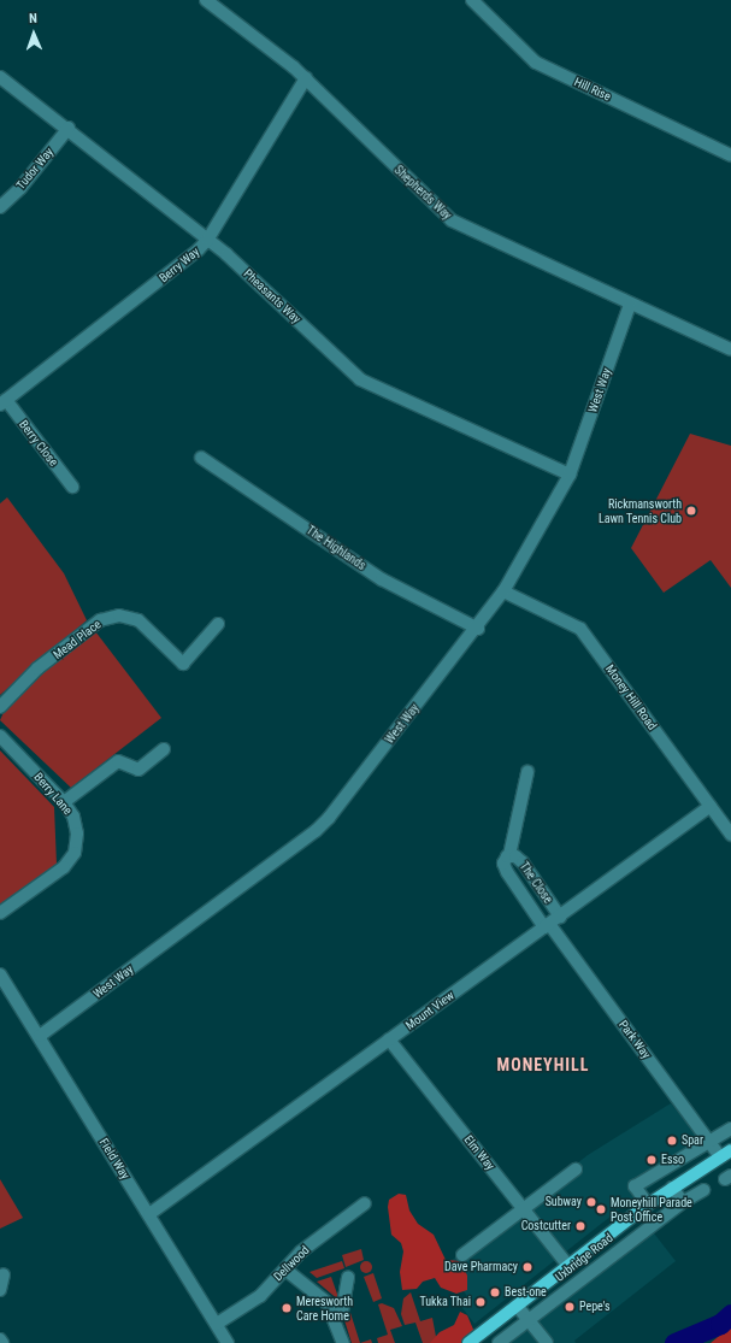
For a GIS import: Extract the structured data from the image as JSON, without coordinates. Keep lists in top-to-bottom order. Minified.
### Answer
{"streets":{"street":["Hill Rise","Tudor Way","Shepherds Way","Berry Way","Pheasants Way","West Way","Berry Close","The Highlands","Mead Place","Money Hill Road","Berry Lane","The Close","Mount View","Park Way","Elm Way","Field Way","Uxbridge Road","Dellwood"]},"crossings":[["Tudor Way","Pheasants Way"],["Shepherds Way","Berry Way"],["Shepherds Way","West Way"],["Berry Way","Pheasants Way"],["Berry Way","Berry Close"],["Pheasants Way","West Way"],["West Way","The Highlands"],["West Way","Money Hill Road"],["West Way","Field Way"],["Money Hill Road","Mount View"],["The Close","Mount View"],["The Close","Park Way"],["Mount View","Park Way"],["Mount View","Elm Way"],["Mount View","Field Way"],["Field Way","Dellwood"]],"districts":["MONEYHILL"],"places":["Rickmansworth Lawn Tennis Club","Spar","Esso","Subway","Moneyhill Parade Post Office","Costcutter","Dave Pharmacy","Best-one","Tukka Thai","Pepe's","Meresworth Care Home"],"north":"top"}
